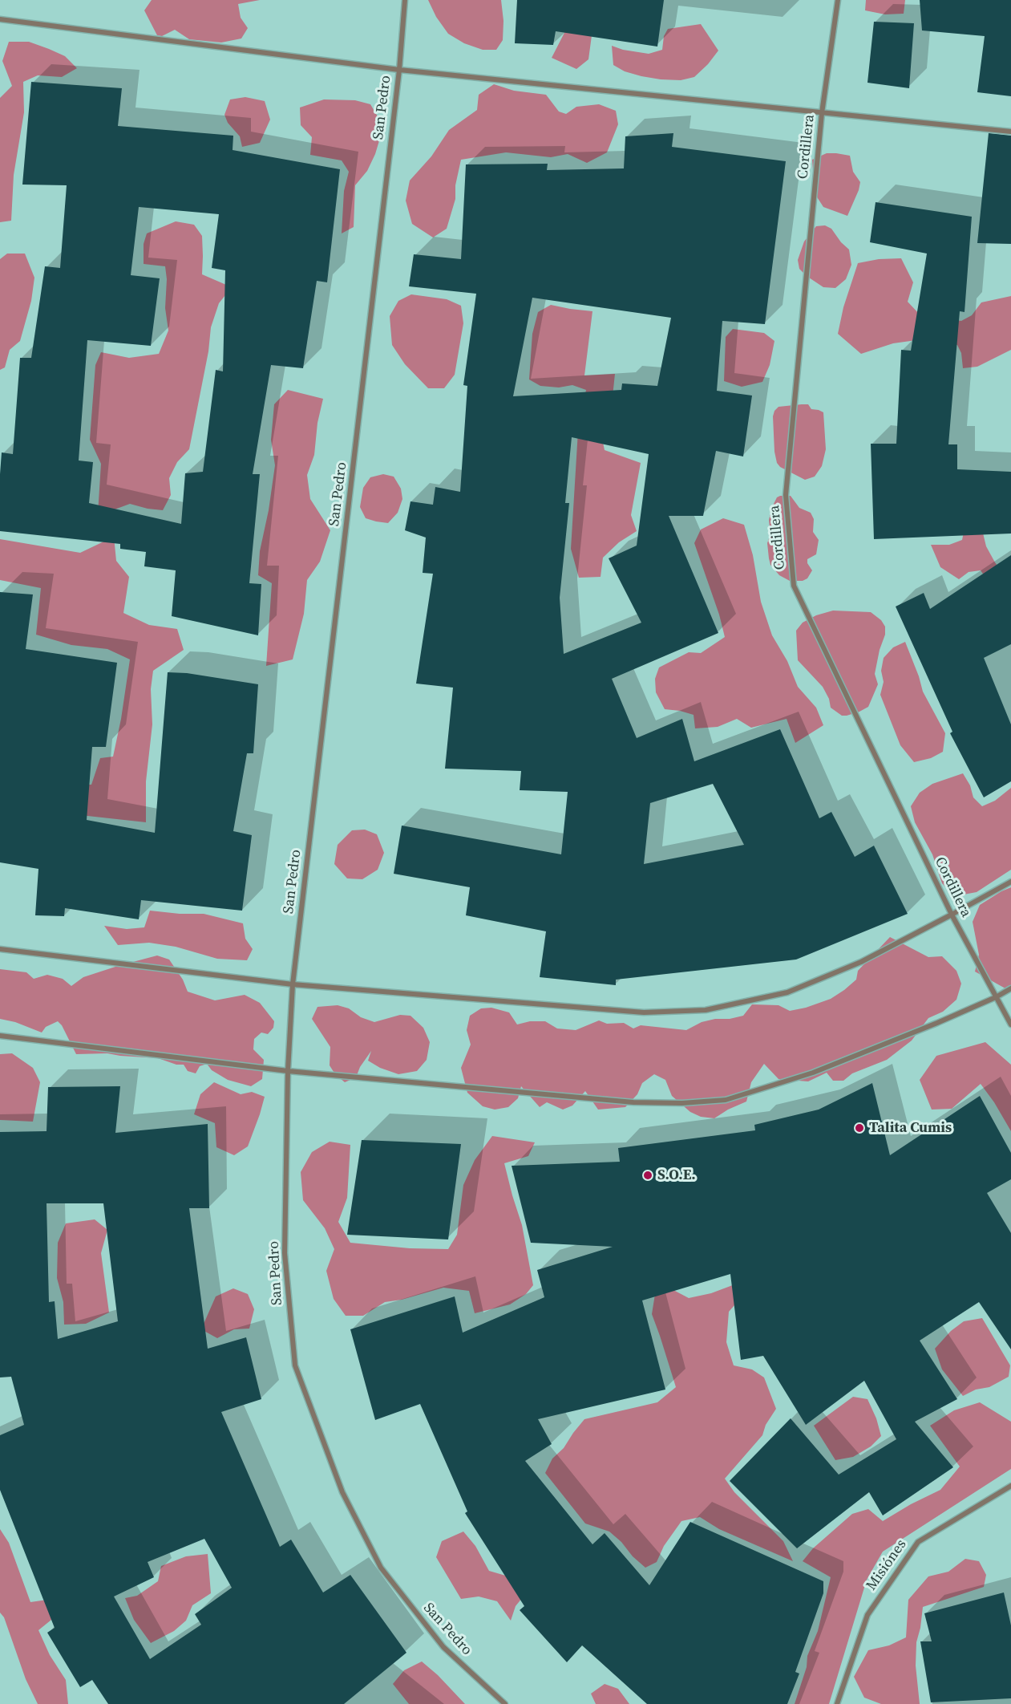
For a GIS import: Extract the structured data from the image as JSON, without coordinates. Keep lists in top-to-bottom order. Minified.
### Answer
{"streets":{"street":["San Pedro","Cordillera","Misiónes"]},"places":["Talita Cumis","S.O.E."]}
